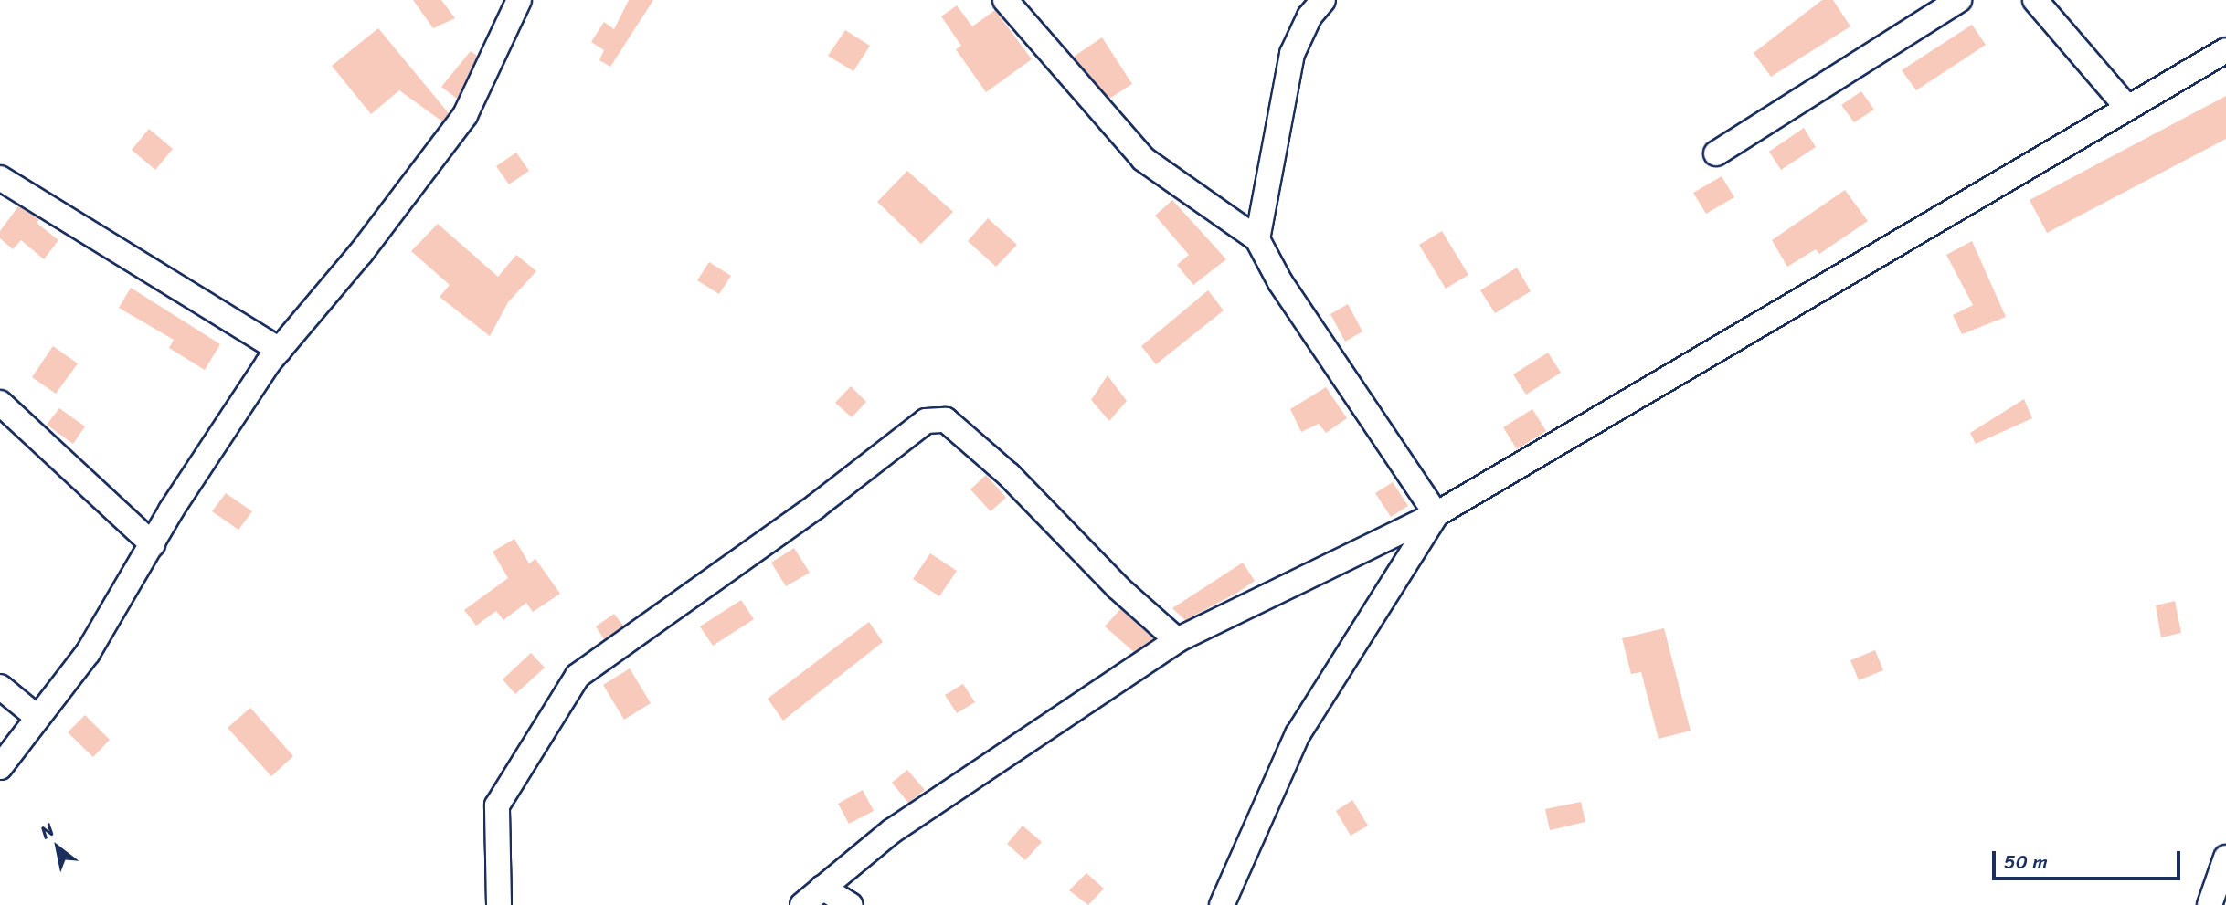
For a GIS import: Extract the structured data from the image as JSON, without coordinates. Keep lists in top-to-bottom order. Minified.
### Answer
{"scale_bar":"50 m","north":"top left"}
